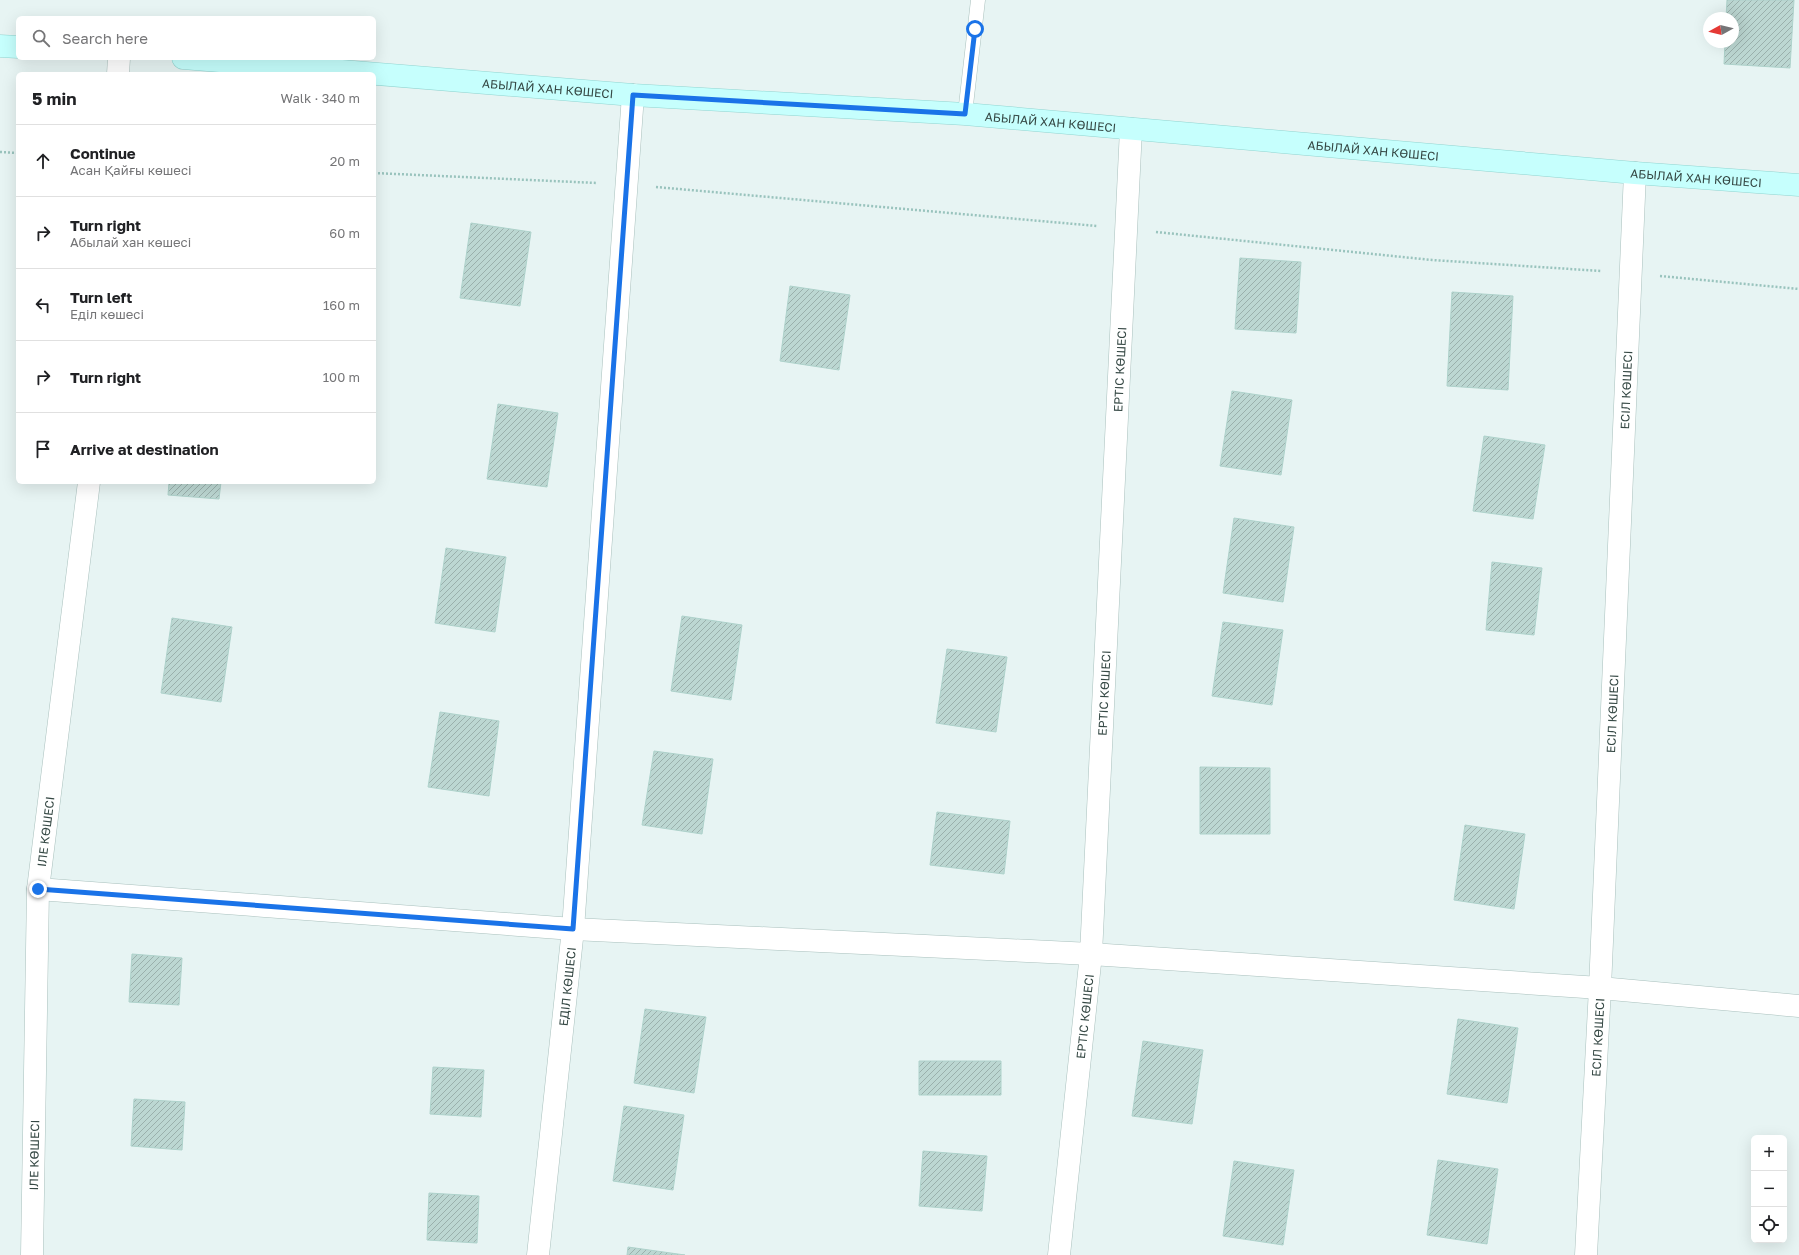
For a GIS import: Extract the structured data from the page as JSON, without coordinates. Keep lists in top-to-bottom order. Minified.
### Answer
{"streets":{"street":["АБЫЛАЙ ХАН КӨШЕСІ","ЕРТІС КӨШЕСІ","ЕСІЛ КӨШЕСІ","ІЛЕ КӨШЕСІ","ЕДІЛ КӨШЕСІ"]},"crossings":[["АБЫЛАЙ ХАН КӨШЕСІ","ЕРТІС КӨШЕСІ"],["АБЫЛАЙ ХАН КӨШЕСІ","ЕСІЛ КӨШЕСІ"],["АБЫЛАЙ ХАН КӨШЕСІ","ЕДІЛ КӨШЕСІ"]],"north":"left","page":{"search":"Search here","heading":["5 min","Walk · 340 m"],"list":[["Continue","Асан Қайғы көшесі","20 m"],["Turn right","Абылай хан көшесі","60 m"],["Turn left","Еділ көшесі","160 m"],["Turn right","100 m"],"Arrive at destination"],"map_buttons":["+","−"]}}
